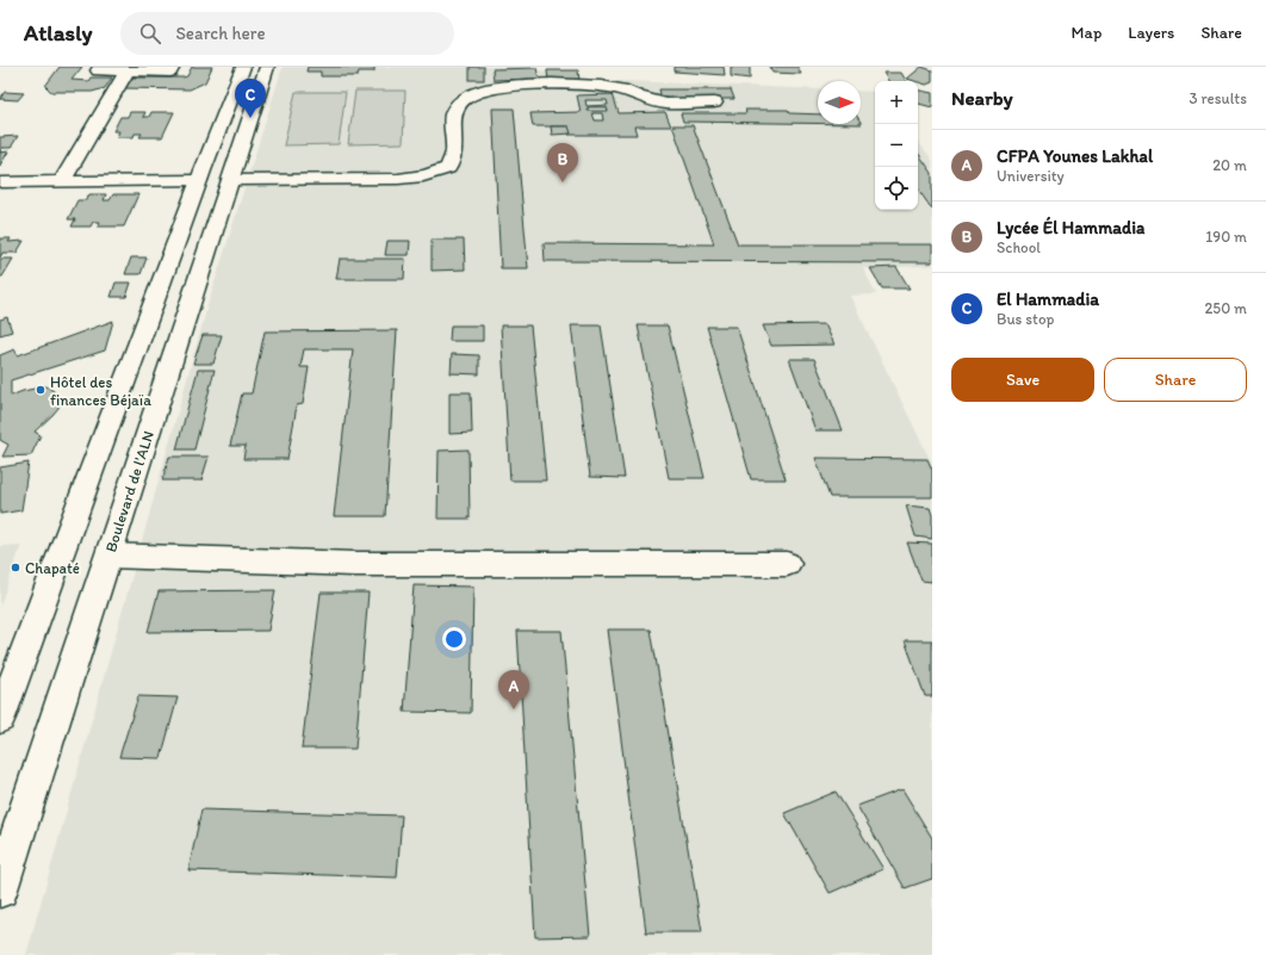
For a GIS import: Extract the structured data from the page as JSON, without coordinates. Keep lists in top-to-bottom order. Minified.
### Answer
{"streets":{"main road":["Boulevard de l'ALN"]},"places":["Hôtel des finances Béjaïa","Chapaté"],"north":"right","page":{"header":"Atlasly","search":"Search here","nav":["Map","Layers","Share"],"heading":["Nearby","3 results"],"pins":["C","B","A"],"map_buttons":["+","−"],"list":[{"mark":"A","name":"CFPA Younes Lakhal","note":"University","value":"20 m"},{"mark":"B","name":"Lycée Él Hammadia","note":"School","value":"190 m"},{"mark":"C","name":"El Hammadia","note":"Bus stop","value":"250 m"}],"buttons":["Save","Share"]}}
